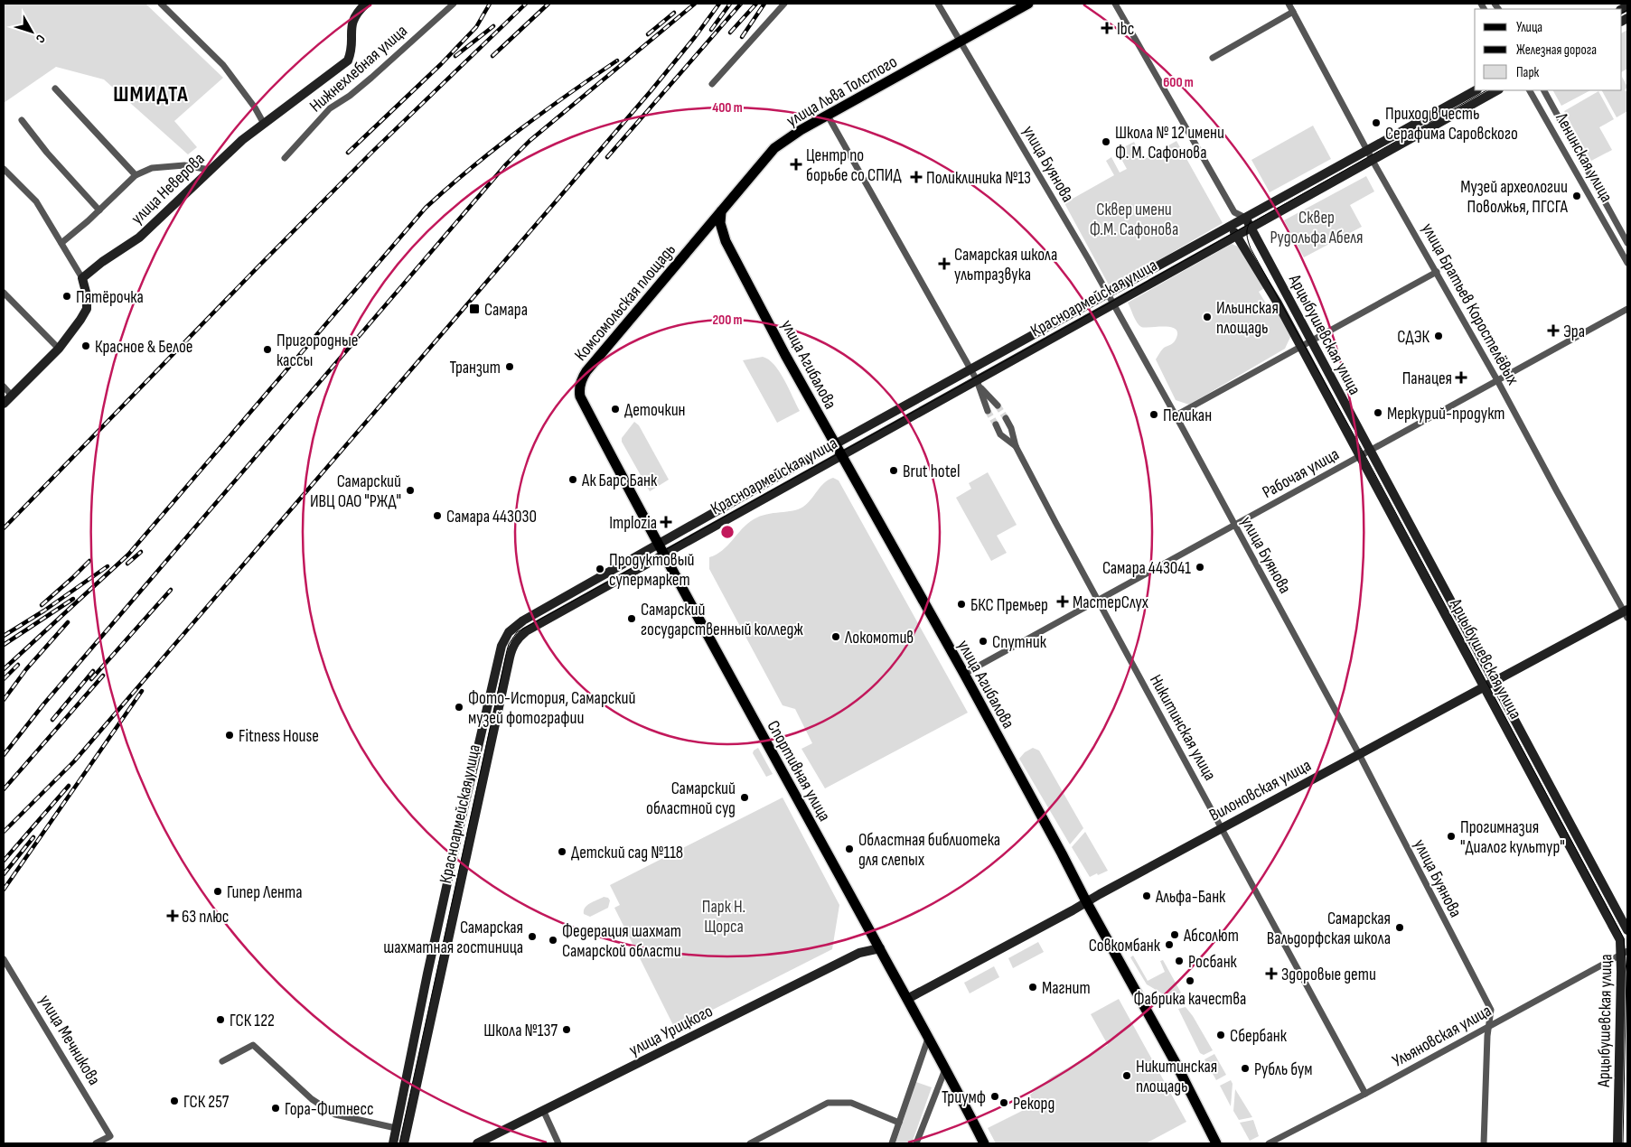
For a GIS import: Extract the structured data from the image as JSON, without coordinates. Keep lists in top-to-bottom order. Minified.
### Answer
{"streets":{"main road":["улица Льва Толстого","улица Неверова","Красноармейская улица","Комсомольская площадь","Арцыбушевская улица","улица Агибалова","Спортивная улица","Вилоновская улица","улица Урицкого"],"street":["Нижнехлебная улица","Ленинская улица","улица Буянова","улица Братьев Коростелёвых","Рабочая улица","Никитинская улица","Ульяновская улица","улица Мечникова"]},"crossings":[["улица Льва Толстого","улица Буянова"],["улица Льва Толстого","Комсомольская площадь"],["улица Льва Толстого","улица Агибалова"],["улица Буянова","Красноармейская улица"],["улица Буянова","Рабочая улица"],["улица Буянова","Вилоновская улица"],["улица Буянова","Ульяновская улица"],["Красноармейская улица","улица Братьев Коростелёвых"],["Красноармейская улица","Арцыбушевская улица"],["Красноармейская улица","улица Агибалова"],["Красноармейская улица","Спортивная улица"],["Комсомольская площадь","Спортивная улица"],["улица Братьев Коростелёвых","Рабочая улица"],["улица Братьев Коростелёвых","Вилоновская улица"],["Арцыбушевская улица","Рабочая улица"],["Арцыбушевская улица","Вилоновская улица"],["Арцыбушевская улица","Ульяновская улица"],["улица Агибалова","Рабочая улица"],["улица Агибалова","Вилоновская улица"],["Рабочая улица","Никитинская улица"],["Никитинская улица","Вилоновская улица"],["Никитинская улица","Ульяновская улица"],["Спортивная улица","Вилоновская улица"],["Спортивная улица","улица Урицкого"]],"districts":["ШМИДТА"],"parks":["Cквер имени Ф.М. Сафонова","Сквер Рудольфа Абеля","Парк Н. Щорса"],"places":{"health":["Ibc","Центр по борьбе со СПИД","Поликлиника №13","Самарская школа ультразвука","Эра","Панацея","Implozia","МастерСлух","63 плюс","Здоровые дети"],"other":["Приход в честь Серафима Саровского","Школа № 12 имени Ф. М. Сафонова","Музей археологии Поволжья, ПГСГА","Пятёрочка","Ильинская площадь","СДЭК","Красное & Белое","Пригородные кассы","Транзит","Деточкин","Меркурий-продукт","Пеликан","Brut hotel","Ак Барс Банк","Самарский ИВЦ ОАО \"РЖД\"","Самара 443030","Самара 443041","Продуктовый супермаркет","БКС Премьер","Самарский государственный колледж","Локомотив","Спутник","Фото-История, Самарский музей фотографии","Fitness House","Самарский областной суд","Прогимназия \"Диалог культур\"","Областная библиотека для слепых","Детский сад №118","Гипер Лента","Альфа-Банк","Самарская Вальдорфская школа","Абсолют","Самарская шахматная гостиница","Федерация шахмат Самарской области","Совкомбанк","Росбанк","Фабрика качества","Магнит","ГСК 122","Школа №137","Сбербанк","Рубль бум","Никитинская площадь","Триумф","ГСК 257","Рекорд","Гора-Фитнесс"],"transit":["Самара"]},"legend":["Улица","Железная дорога","Парк"],"north":"bottom right","rings":["600 m","400 m","200 m"]}
